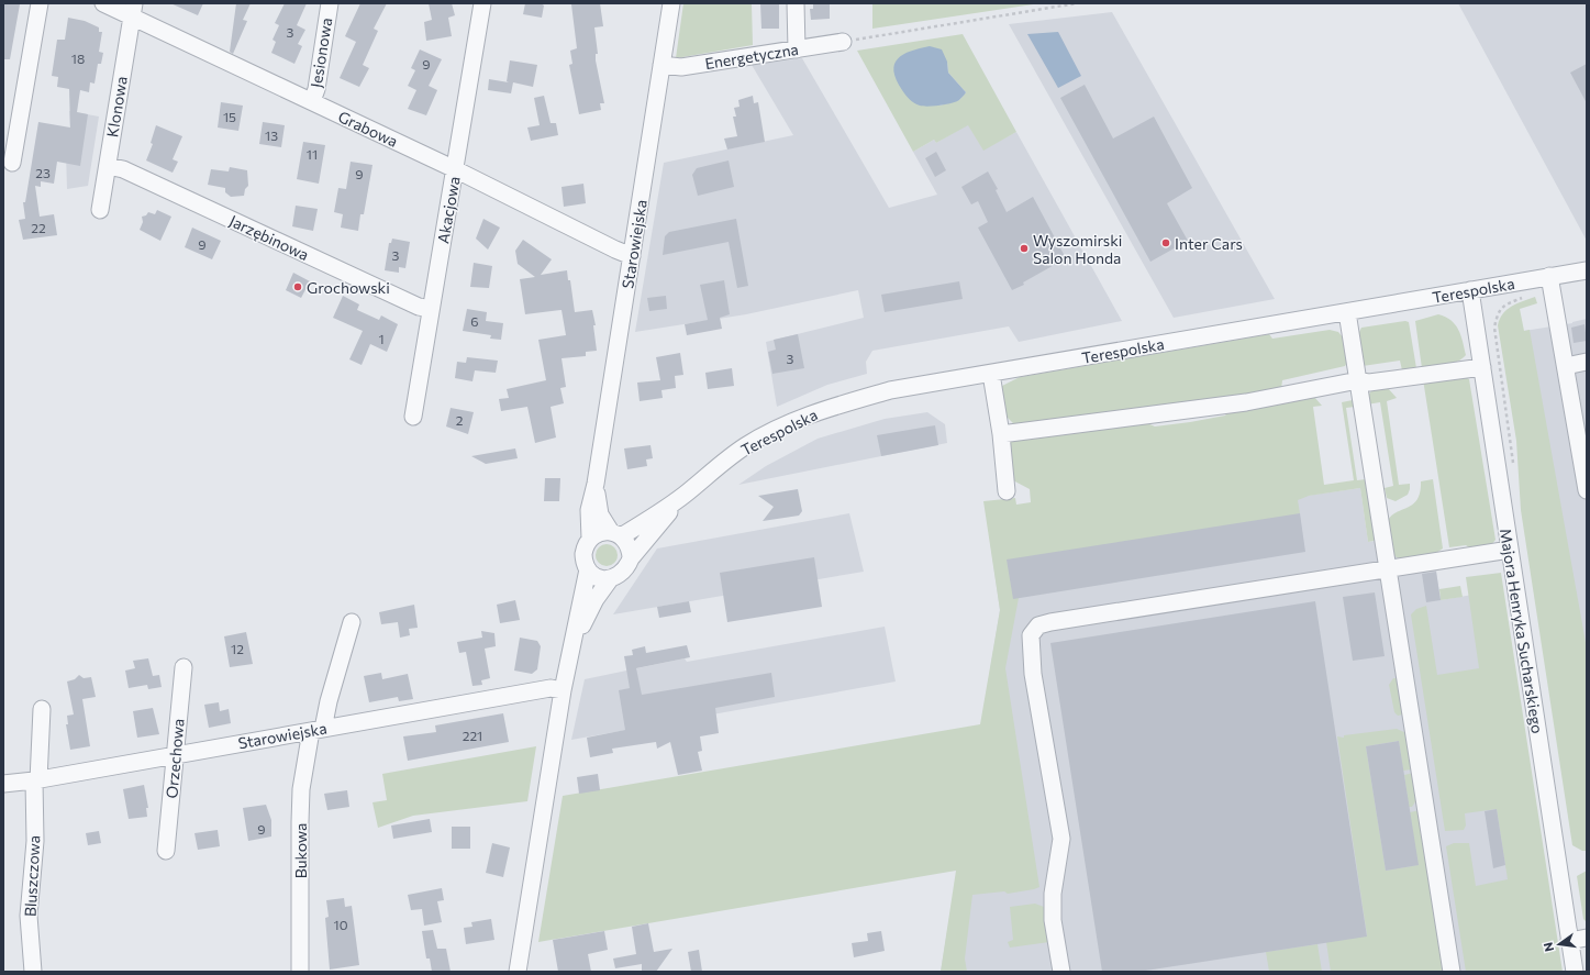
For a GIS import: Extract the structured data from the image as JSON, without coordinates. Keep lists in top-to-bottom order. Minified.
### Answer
{"streets":{"street":["Jesionowa","Energetyczna","Klonowa","Grabowa","Akacjowa","Jarzębinowa","Starowiejska","Terespolska","Majora Henryka Sucharskiego","Orzechowa","Bukowa","Bluszczowa"]},"crossings":[["Jesionowa","Grabowa"],["Energetyczna","Starowiejska"],["Klonowa","Grabowa"],["Klonowa","Jarzębinowa"],["Grabowa","Akacjowa"],["Grabowa","Starowiejska"],["Akacjowa","Jarzębinowa"],["Starowiejska","Terespolska"],["Starowiejska","Orzechowa"],["Starowiejska","Bukowa"],["Starowiejska","Bluszczowa"],["Terespolska","Majora Henryka Sucharskiego"]],"places":["Inter Cars","Wyszomirski Salon Honda","Grochowski"],"house_numbers":["3","18","9","15","13","11","23","9","22","9","3","6","1","3","2","12","221","9","10"],"north":"left"}
